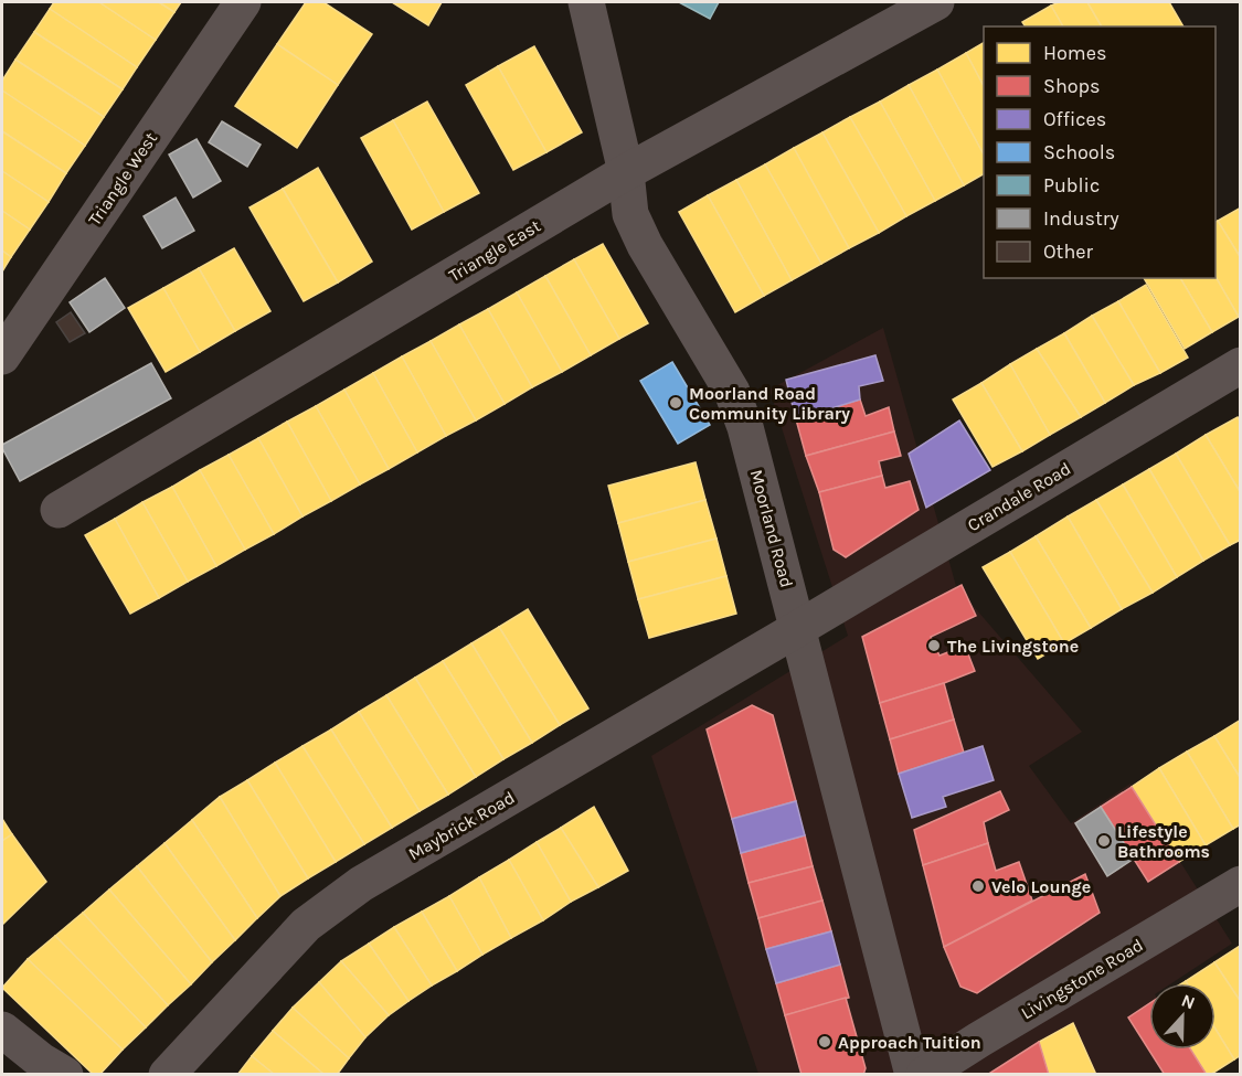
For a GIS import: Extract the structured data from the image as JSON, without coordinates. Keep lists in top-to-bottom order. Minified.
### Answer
{"streets":{"street":["Triangle West","Triangle East","Crandale Road","Moorland Road","Maybrick Road","Livingstone Road"]},"crossings":[["Triangle East","Moorland Road"],["Crandale Road","Moorland Road"],["Crandale Road","Maybrick Road"],["Moorland Road","Maybrick Road"]],"places":["Moorland Road Community Library","The Livingstone","Lifestyle Bathrooms","Velo Lounge","Approach Tuition"],"legend":["Homes","Shops","Offices","Schools","Public","Industry","Other"],"north":"top"}
